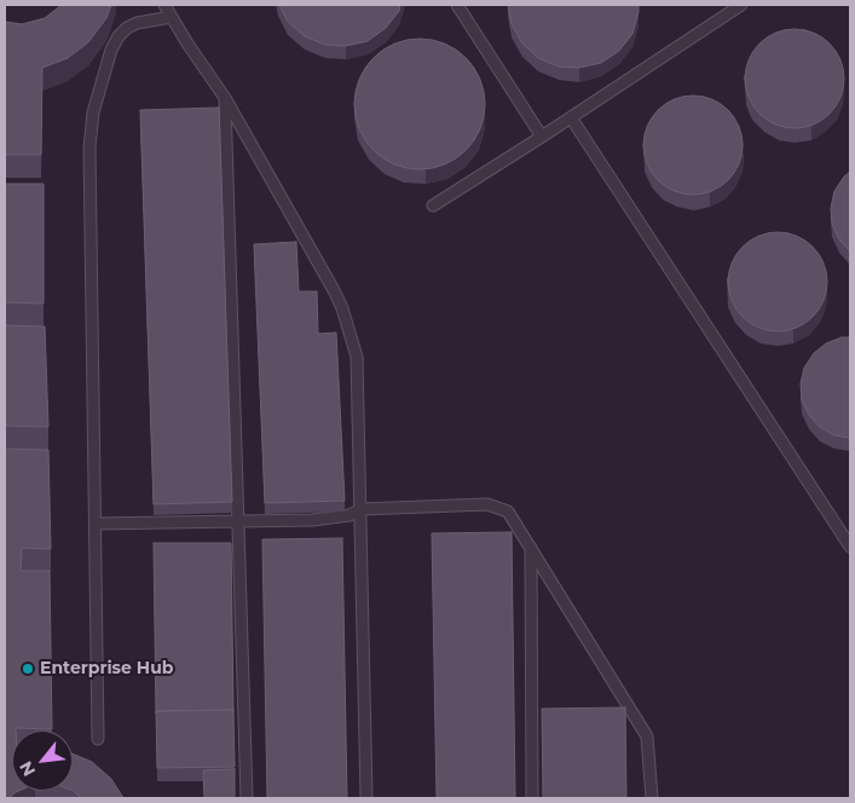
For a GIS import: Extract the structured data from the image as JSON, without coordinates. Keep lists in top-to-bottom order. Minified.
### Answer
{"places":["Enterprise Hub"],"north":"bottom left"}
